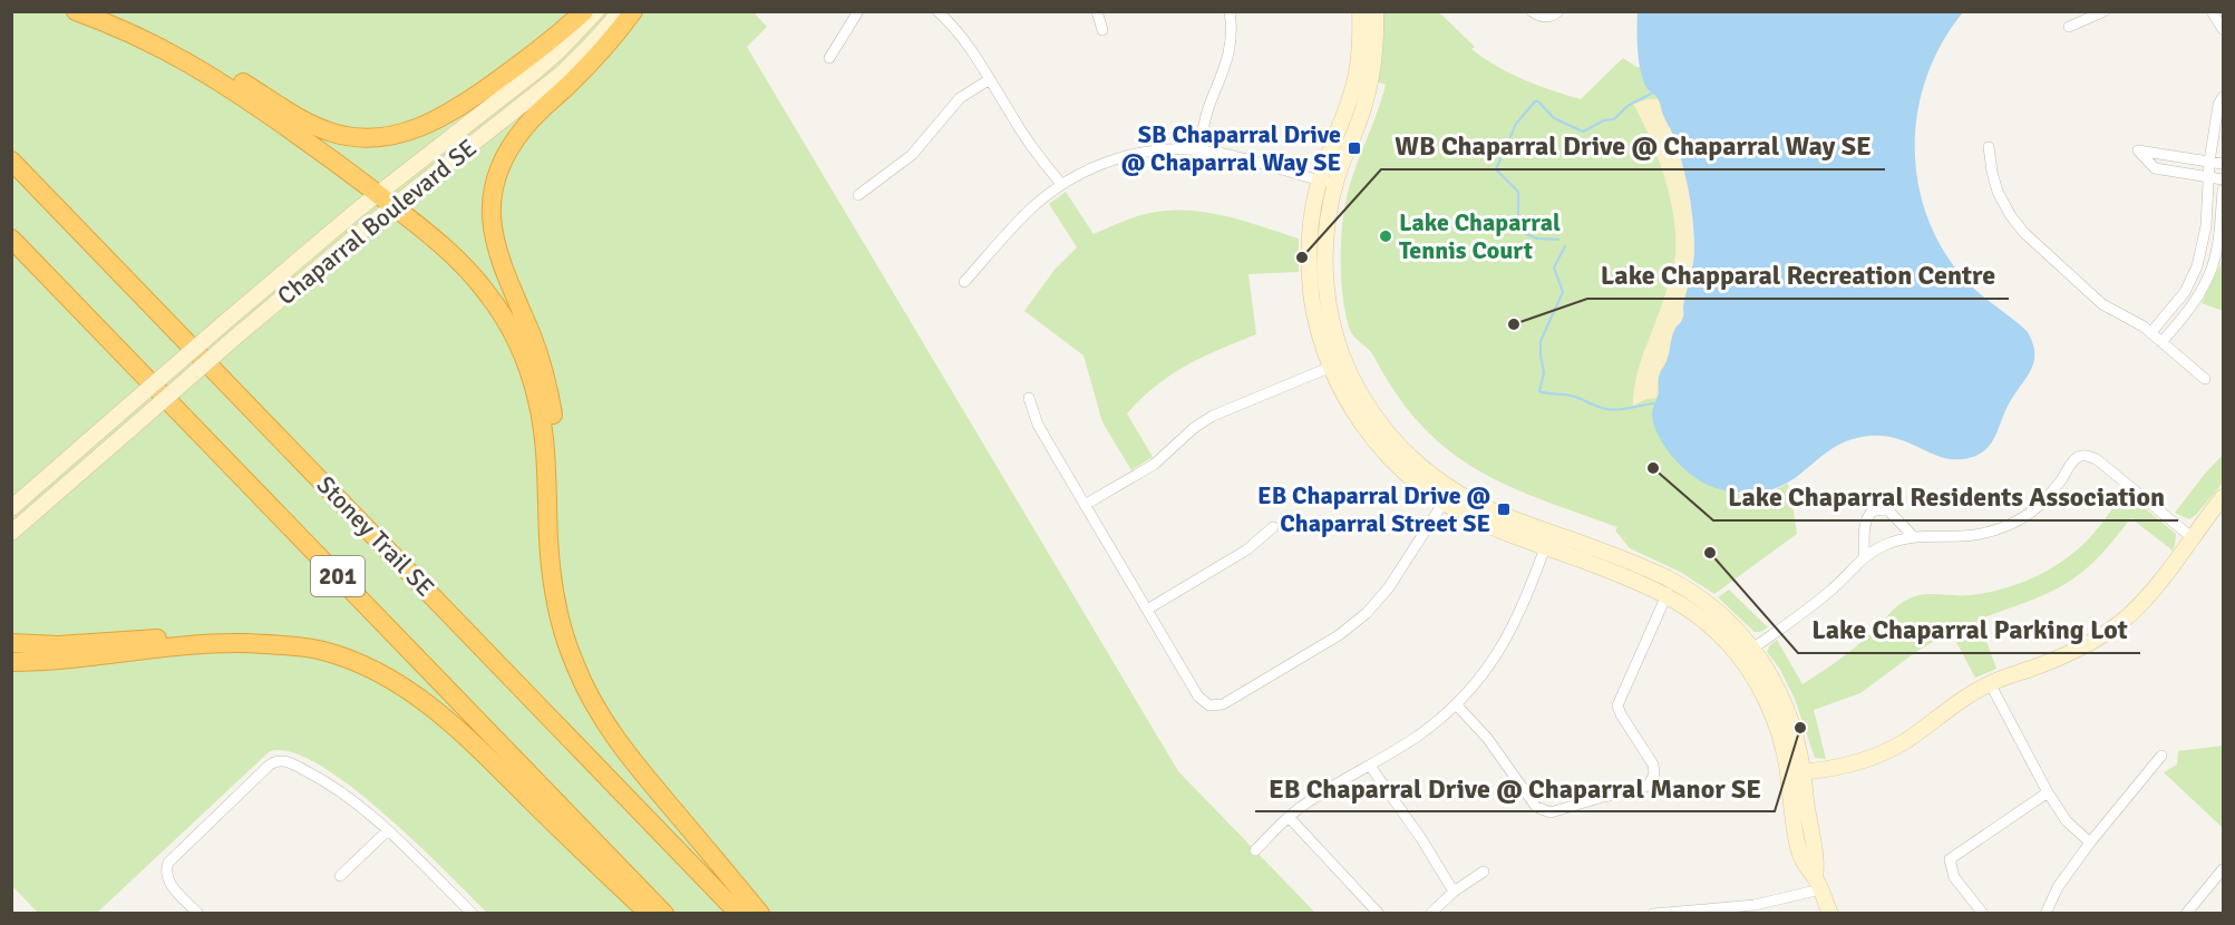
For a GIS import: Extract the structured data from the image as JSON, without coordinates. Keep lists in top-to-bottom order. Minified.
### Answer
{"streets":{"highway":["Stoney Trail SE","201"],"street":["Chaparral Boulevard SE"]},"places":{"transit":["SB Chaparral Drive @ Chaparral Way SE","EB Chaparral Drive @ Chaparral Street SE"],"other":["Lake Chaparral Tennis Court","WB Chaparral Drive @ Chaparral Way SE","Lake Chapparal Recreation Centre","Lake Chaparral Residents Association","Lake Chaparral Parking Lot","EB Chaparral Drive @ Chaparral Manor SE"]}}
